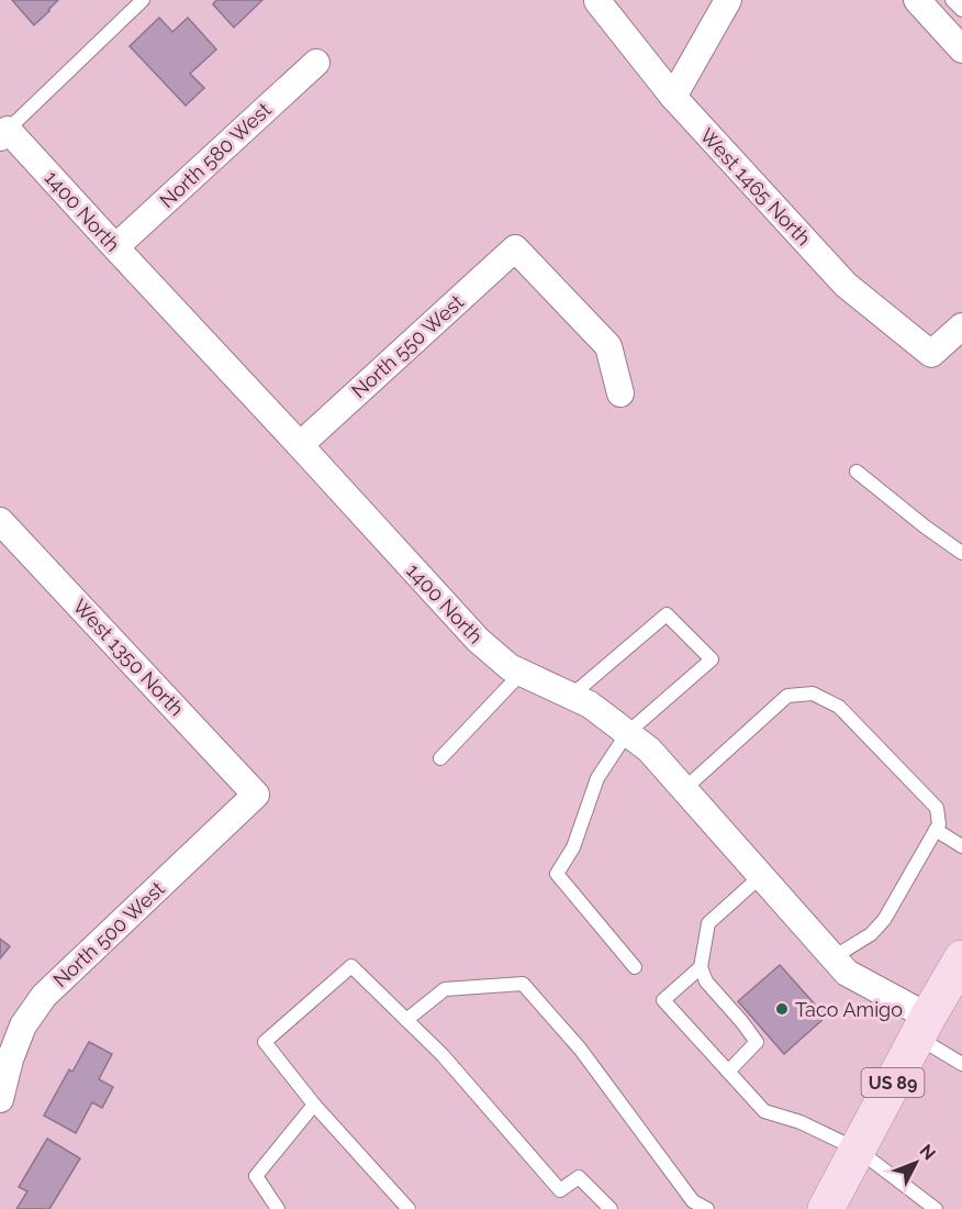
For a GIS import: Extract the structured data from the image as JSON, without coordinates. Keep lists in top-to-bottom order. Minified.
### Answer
{"streets":{"main road":["US 89"],"street":["North 580 West","West 1465 North","1400 North","North 550 West","West 1350 North","North 500 West"]},"crossings":[["North 580 West","1400 North"],["1400 North","North 550 West"],["1400 North","US 89"],["West 1350 North","North 500 West"]],"places":["Taco Amigo"],"north":"top right"}
